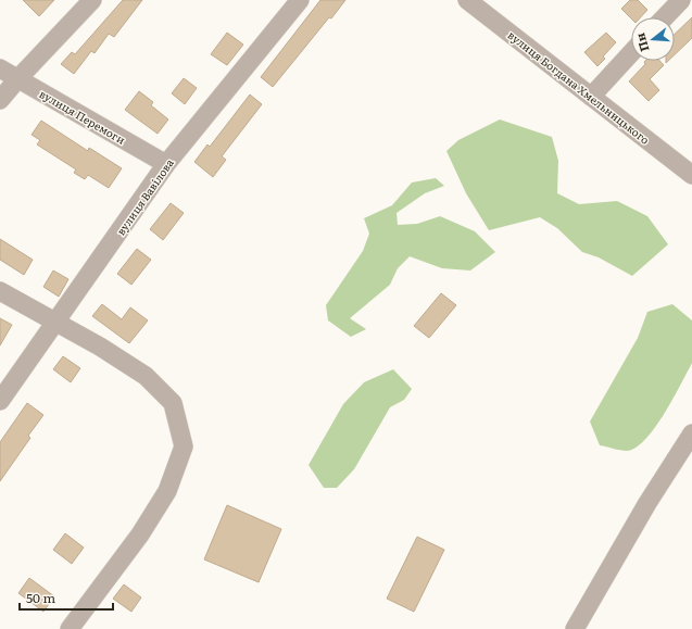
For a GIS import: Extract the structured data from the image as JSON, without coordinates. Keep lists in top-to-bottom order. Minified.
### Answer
{"streets":{"street":["вулиця Богдана Хмельницького","вулиця Перемоги","вулиця Вавілова"]},"crossings":[["вулиця Перемоги","вулиця Вавілова"]],"scale_bar":"50 m","north":"left"}
